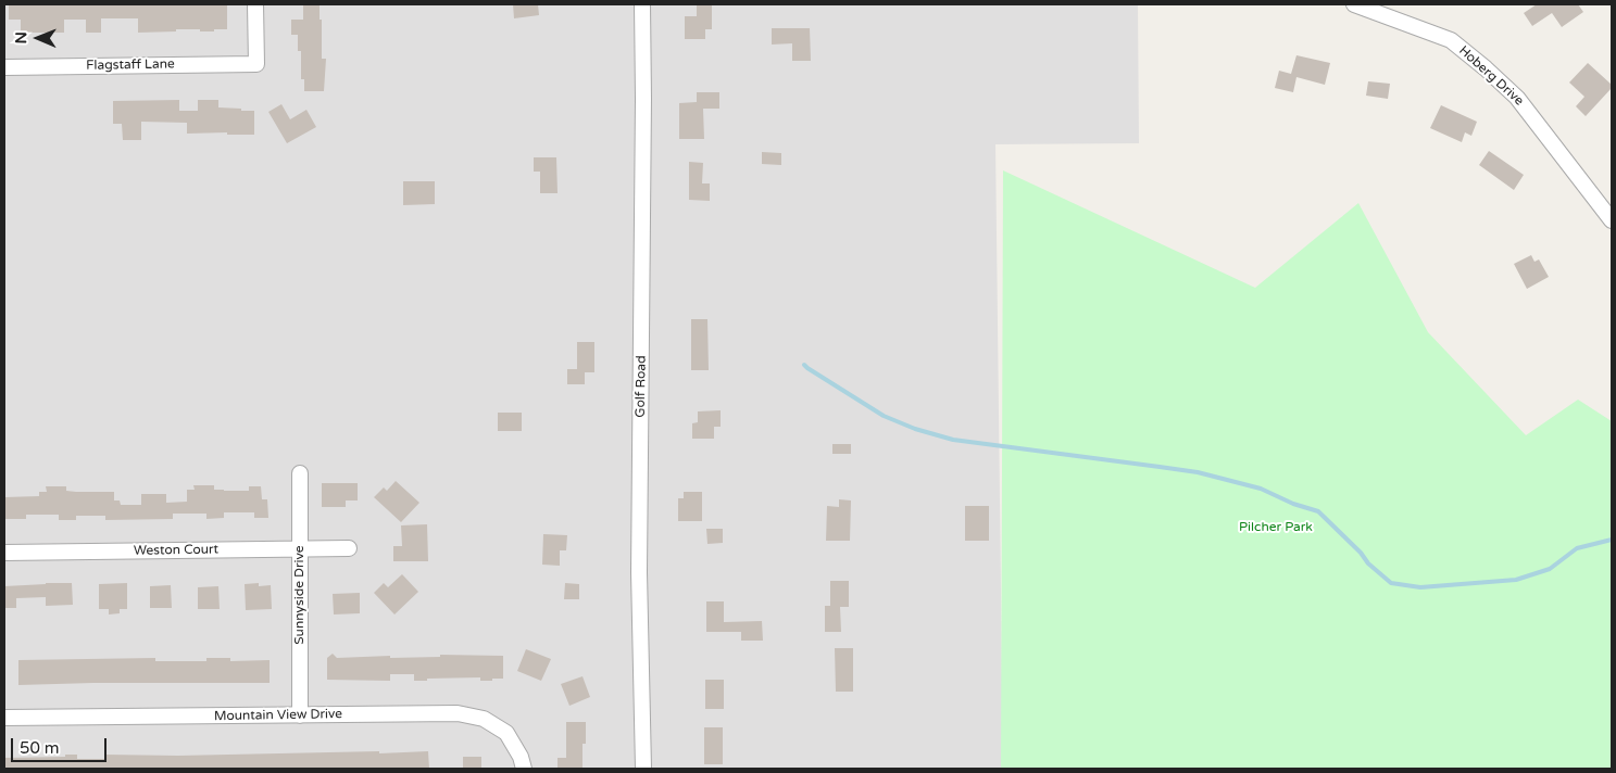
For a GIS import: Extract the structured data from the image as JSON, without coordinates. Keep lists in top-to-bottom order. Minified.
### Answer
{"streets":{"street":["Flagstaff Lane","Hoberg Drive","Golf Road","Weston Court","Sunnyside Drive","Mountain View Drive"]},"crossings":[["Weston Court","Sunnyside Drive"],["Sunnyside Drive","Mountain View Drive"]],"parks":["Pilcher Park"],"scale_bar":"50 m","north":"left"}
